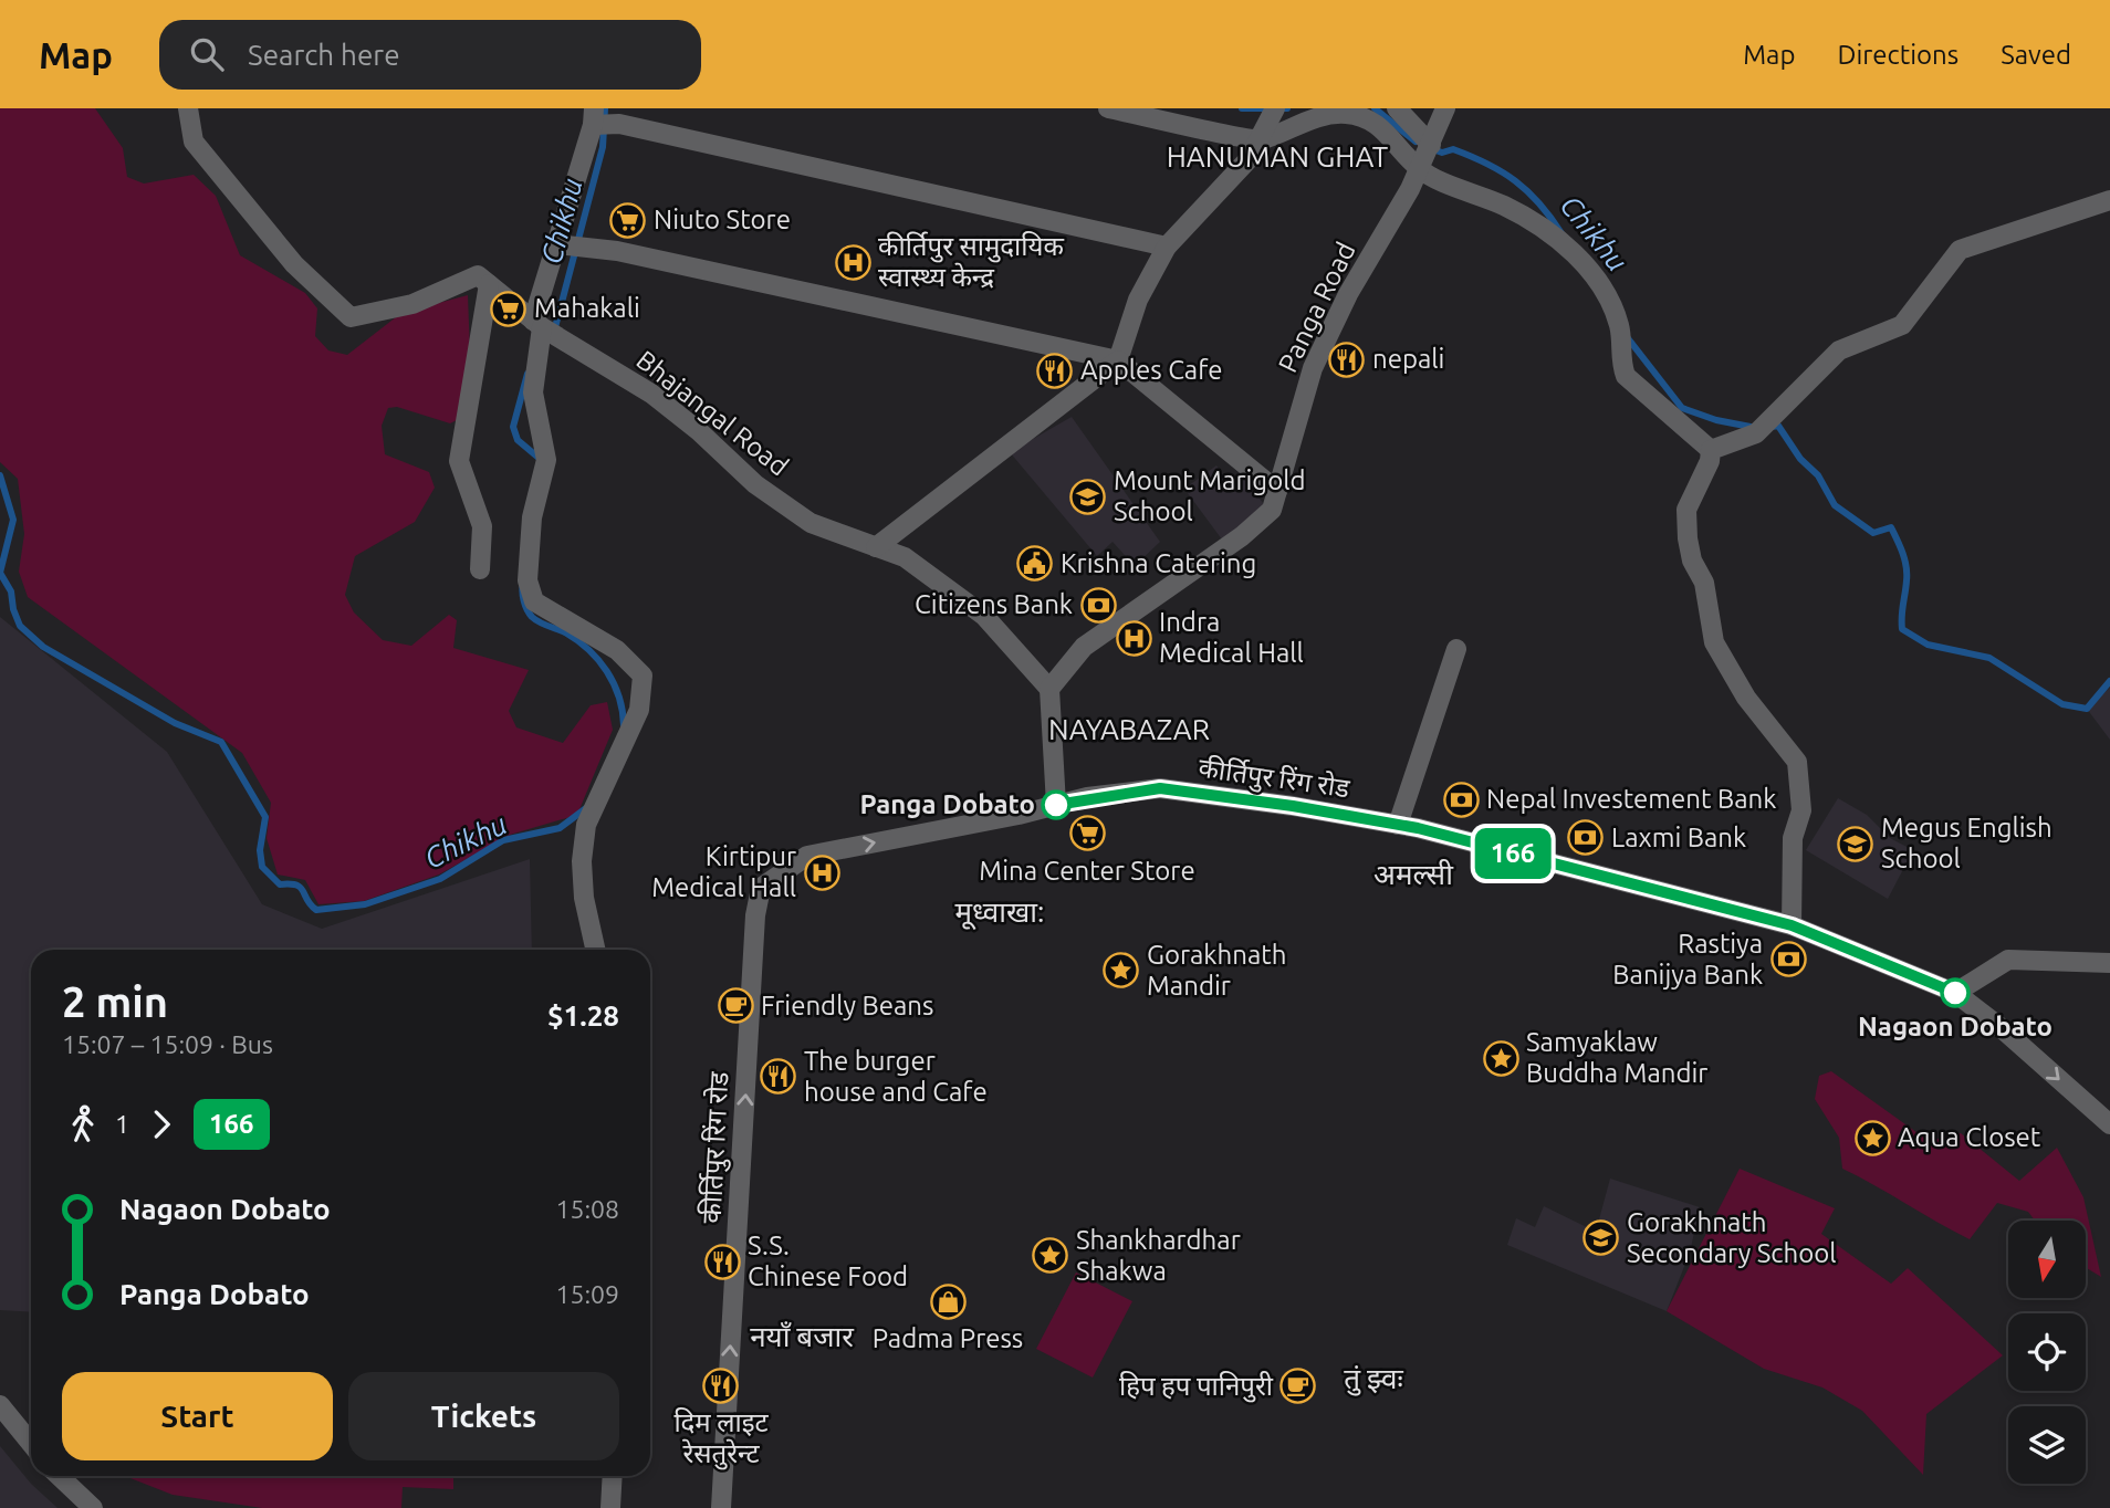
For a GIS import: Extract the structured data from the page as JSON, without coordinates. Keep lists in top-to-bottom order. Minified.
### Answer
{"streets":{"street":["Panga Road","Bhajangal Road","कीर्तिपुर रिंग रोड"]},"crossings":[["Panga Road","Bhajangal Road"]],"districts":["HANUMAN GHAT","NAYABAZAR","अमल्सी","मूध्वाखा:","नयाँ बजार","तुं झ्वः"],"water":["Chikhu"],"places":{"supermarket":["Niuto Store","Mahakali","Mina Center Store"],"hospital":["कीर्तिपुर सामुदायिक स्वास्थ्य केन्द्र","Indra Medical Hall","Kirtipur Medical Hall"],"restaurant":["nepali","Apples Cafe","The burger house and Cafe","S.S. Chinese Food","दिम लाइट रेसतुरेन्ट"],"school or university":["Mount Marigold School","Megus English School","Gorakhnath Secondary School"],"public building":["Krishna Catering"],"bank":["Citizens Bank","Nepal Investement Bank","Laxmi Bank","Rastiya Banijya Bank"],"other":["Panga Dobato","Nagaon Dobato"],"place":["Gorakhnath Mandir","Samyaklaw Buddha Mandir","Aqua Closet","Shankhardhar Shakwa"],"cafe":["Friendly Beans","हिप हप पानिपुरी"],"shop":["Padma Press"]},"lines":["bus line 166"],"north":"bottom","page":{"header":"Map","search":"Search here","nav":["Map","Directions","Saved"],"on_map":"166","heading":["2 min","15:07 – 15:09 · Bus","$1.28"],"legs":["1","166"],"list":[{"name":"Nagaon Dobato","value":"15:08"},{"name":"Panga Dobato","value":"15:09"}],"buttons":["Start","Tickets"]}}
